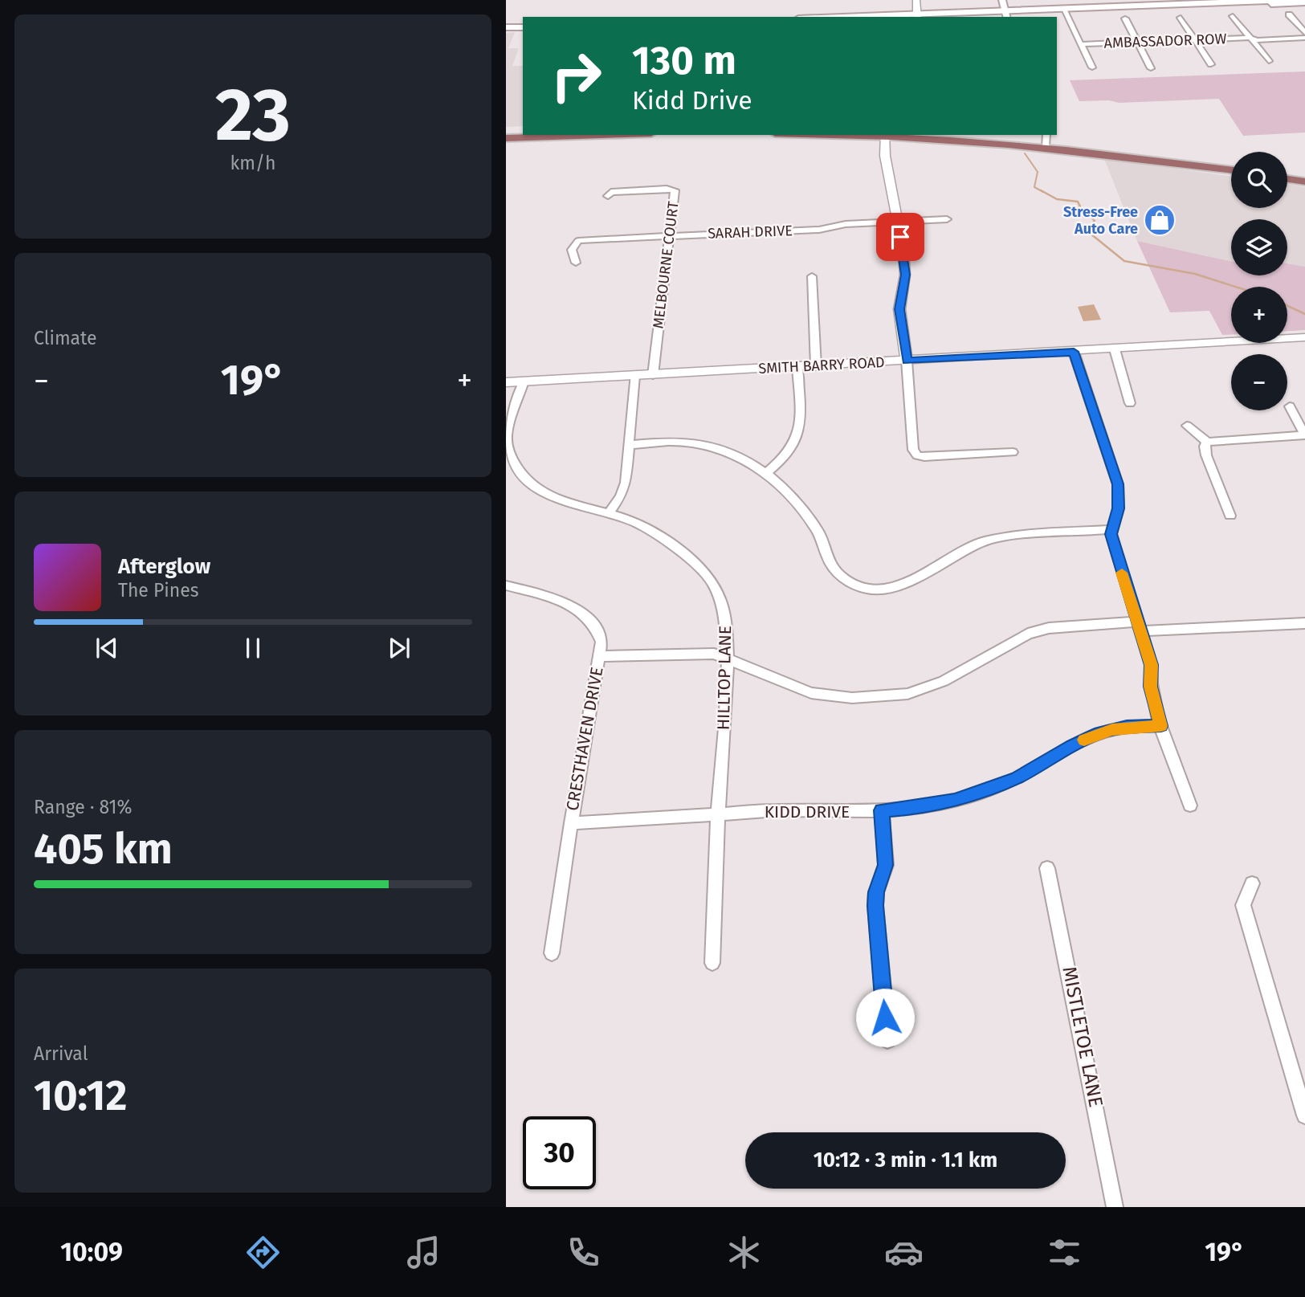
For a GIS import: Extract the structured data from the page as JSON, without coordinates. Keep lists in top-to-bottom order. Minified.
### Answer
{"streets":{"street":["AMBASSADOR ROW","SARAH DRIVE","MELBOURNE COURT","SMITH BARRY ROAD","HILLTOP LANE","CRESTHAVEN DRIVE","KIDD DRIVE","MISTLETOE LANE"]},"crossings":[["SARAH DRIVE","MELBOURNE COURT"],["MELBOURNE COURT","SMITH BARRY ROAD"],["SMITH BARRY ROAD","HILLTOP LANE"],["HILLTOP LANE","KIDD DRIVE"],["CRESTHAVEN DRIVE","KIDD DRIVE"]],"places":{"shop":["Stress-Free Auto Care"]},"page":{"tile":[["23","km/h"],"Climate",["Range · 81%","405 km"],["Arrival","10:12"]],"turn":["130 m","Kidd Drive"],"map_buttons":["+","−"],"heat":["−","19°","+"],"song":["Afterglow","The Pines"],"limit":"30","trip":"10:12 · 3 min · 1.1 km","tabs":["10:09","19°"]}}
